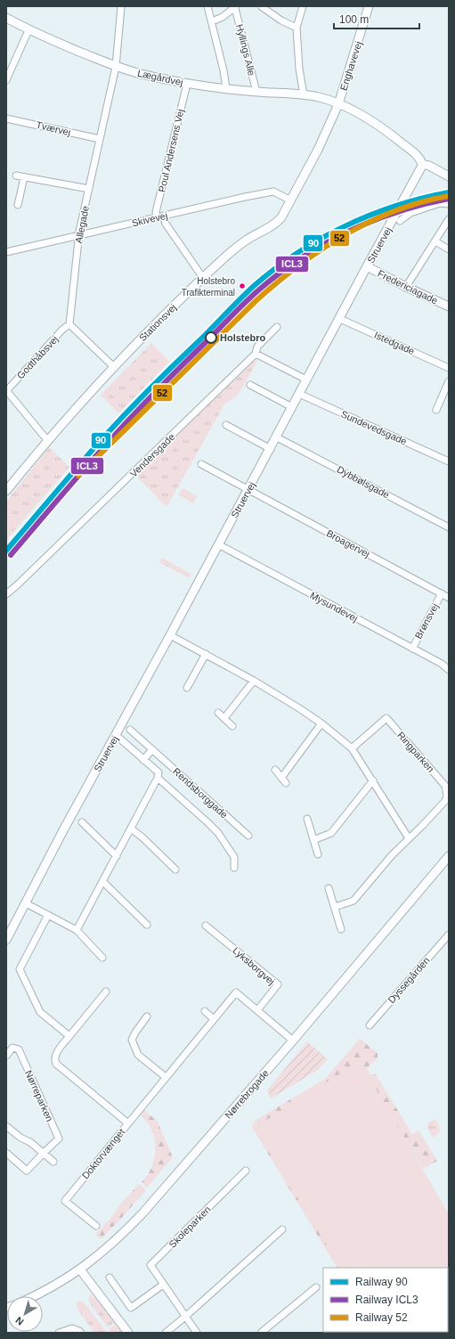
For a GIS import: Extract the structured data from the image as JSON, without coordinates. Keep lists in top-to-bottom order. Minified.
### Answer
{"streets":{"street":["Hyllings Alle","Enghavevej","Lægårdvej","Tværvej","Poul Andersens Vej","Skivevej","Allegade","Struervej","Fredericiagade","Stationsvej","Istedgade","Godthåbsvej","Sundevedsgade","Vendersgade","Dybbølsgade","Broagervej","Mysundevej","Brønsvej","Ringparken","Rendsborggade","Lyksborgvej","Dyssegården","Nørrebrogade","Nørreparken","Doktorvænget","Skoleparken"]},"crossings":[["Hyllings Alle","Lægårdvej"],["Enghavevej","Lægårdvej"],["Enghavevej","Stationsvej"],["Lægårdvej","Poul Andersens Vej"],["Lægårdvej","Allegade"],["Lægårdvej","Stationsvej"],["Tværvej","Allegade"],["Poul Andersens Vej","Skivevej"],["Skivevej","Allegade"],["Skivevej","Stationsvej"],["Allegade","Godthåbsvej"],["Struervej","Fredericiagade"],["Struervej","Istedgade"],["Struervej","Sundevedsgade"],["Struervej","Dybbølsgade"],["Struervej","Broagervej"],["Struervej","Mysundevej"],["Struervej","Rendsborggade"],["Broagervej","Brønsvej"],["Mysundevej","Brønsvej"]],"places":["Holstebro Trafikterminal","Holstebro"],"lines":["rail line 90","rail line 52","rail line ICL3"],"legend":["Railway 90","Railway ICL3","Railway 52"],"scale_bar":"100 m","north":"bottom left"}
